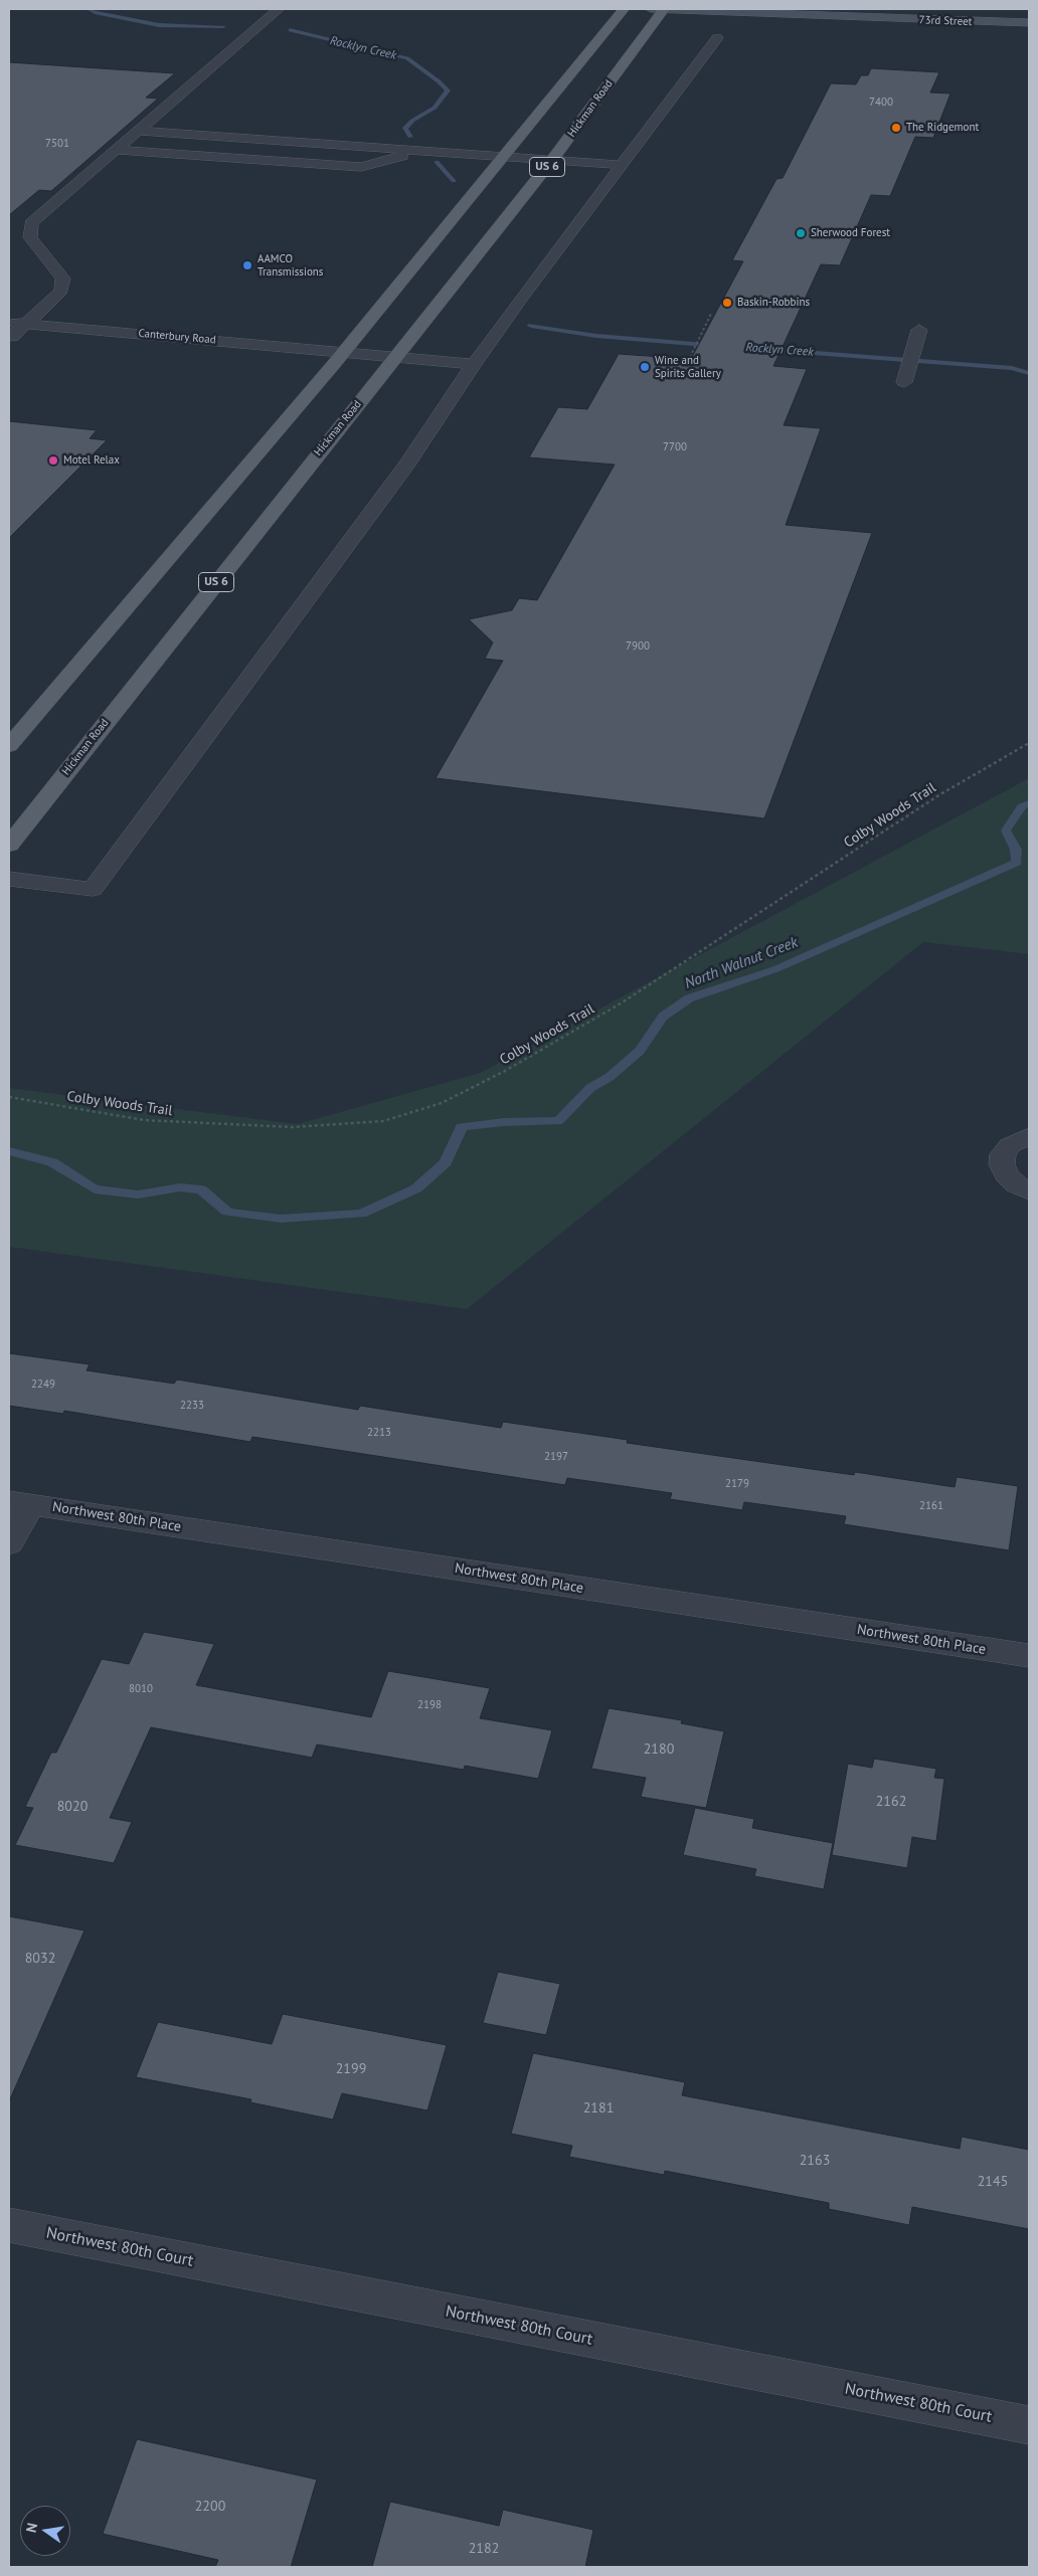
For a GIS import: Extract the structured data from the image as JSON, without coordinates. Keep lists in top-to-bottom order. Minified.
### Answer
{"streets":{"main road":["73rd Street","Hickman Road","US 6"],"street":["Canterbury Road","Northwest 80th Place","Northwest 80th Court"],"path":["Colby Woods Trail"]},"crossings":[["73rd Street","Hickman Road"]],"water":["Rocklyn Creek","North Walnut Creek"],"places":["The Ridgemont","Sherwood Forest","AAMCO Transmissions","Baskin-Robbins","Wine and Spirits Gallery","Motel Relax"],"house_numbers":["7400","7501","7700","7900","2249","2233","2213","2197","2179","2161","8010","2198","2180","2162","8020","8032","2199","2181","2163","2145","2200","2182"],"north":"left"}
